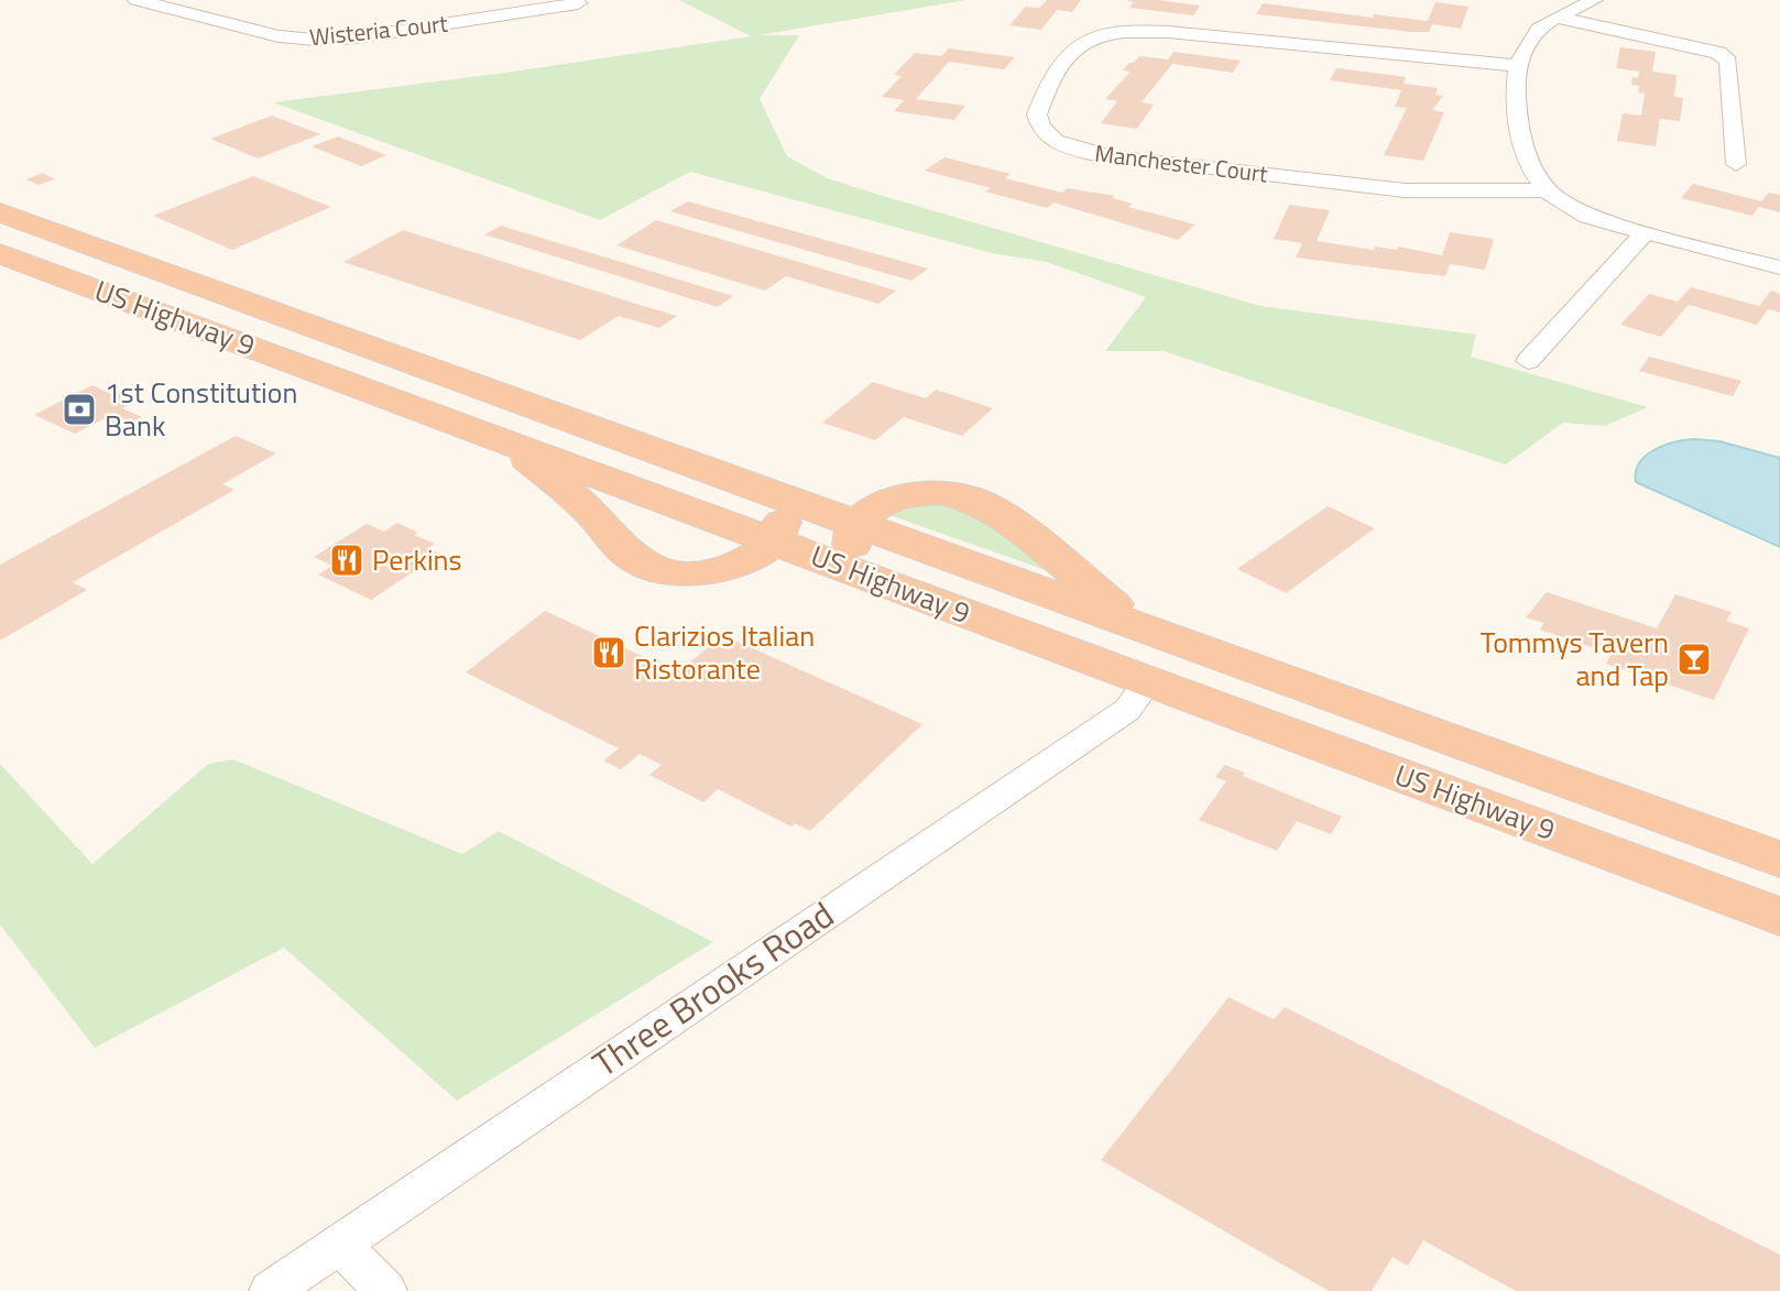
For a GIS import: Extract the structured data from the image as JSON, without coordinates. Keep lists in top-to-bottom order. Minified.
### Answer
{"streets":{"highway":["US Highway 9"],"street":["Wisteria Court","Manchester Court","Three Brooks Road"]},"crossings":[["US Highway 9","Three Brooks Road"]],"places":{"bank":["1st Constitution Bank"],"restaurant":["Perkins","Clarizios Italian Ristorante"],"bar":["Tommys Tavern and Tap"]}}
